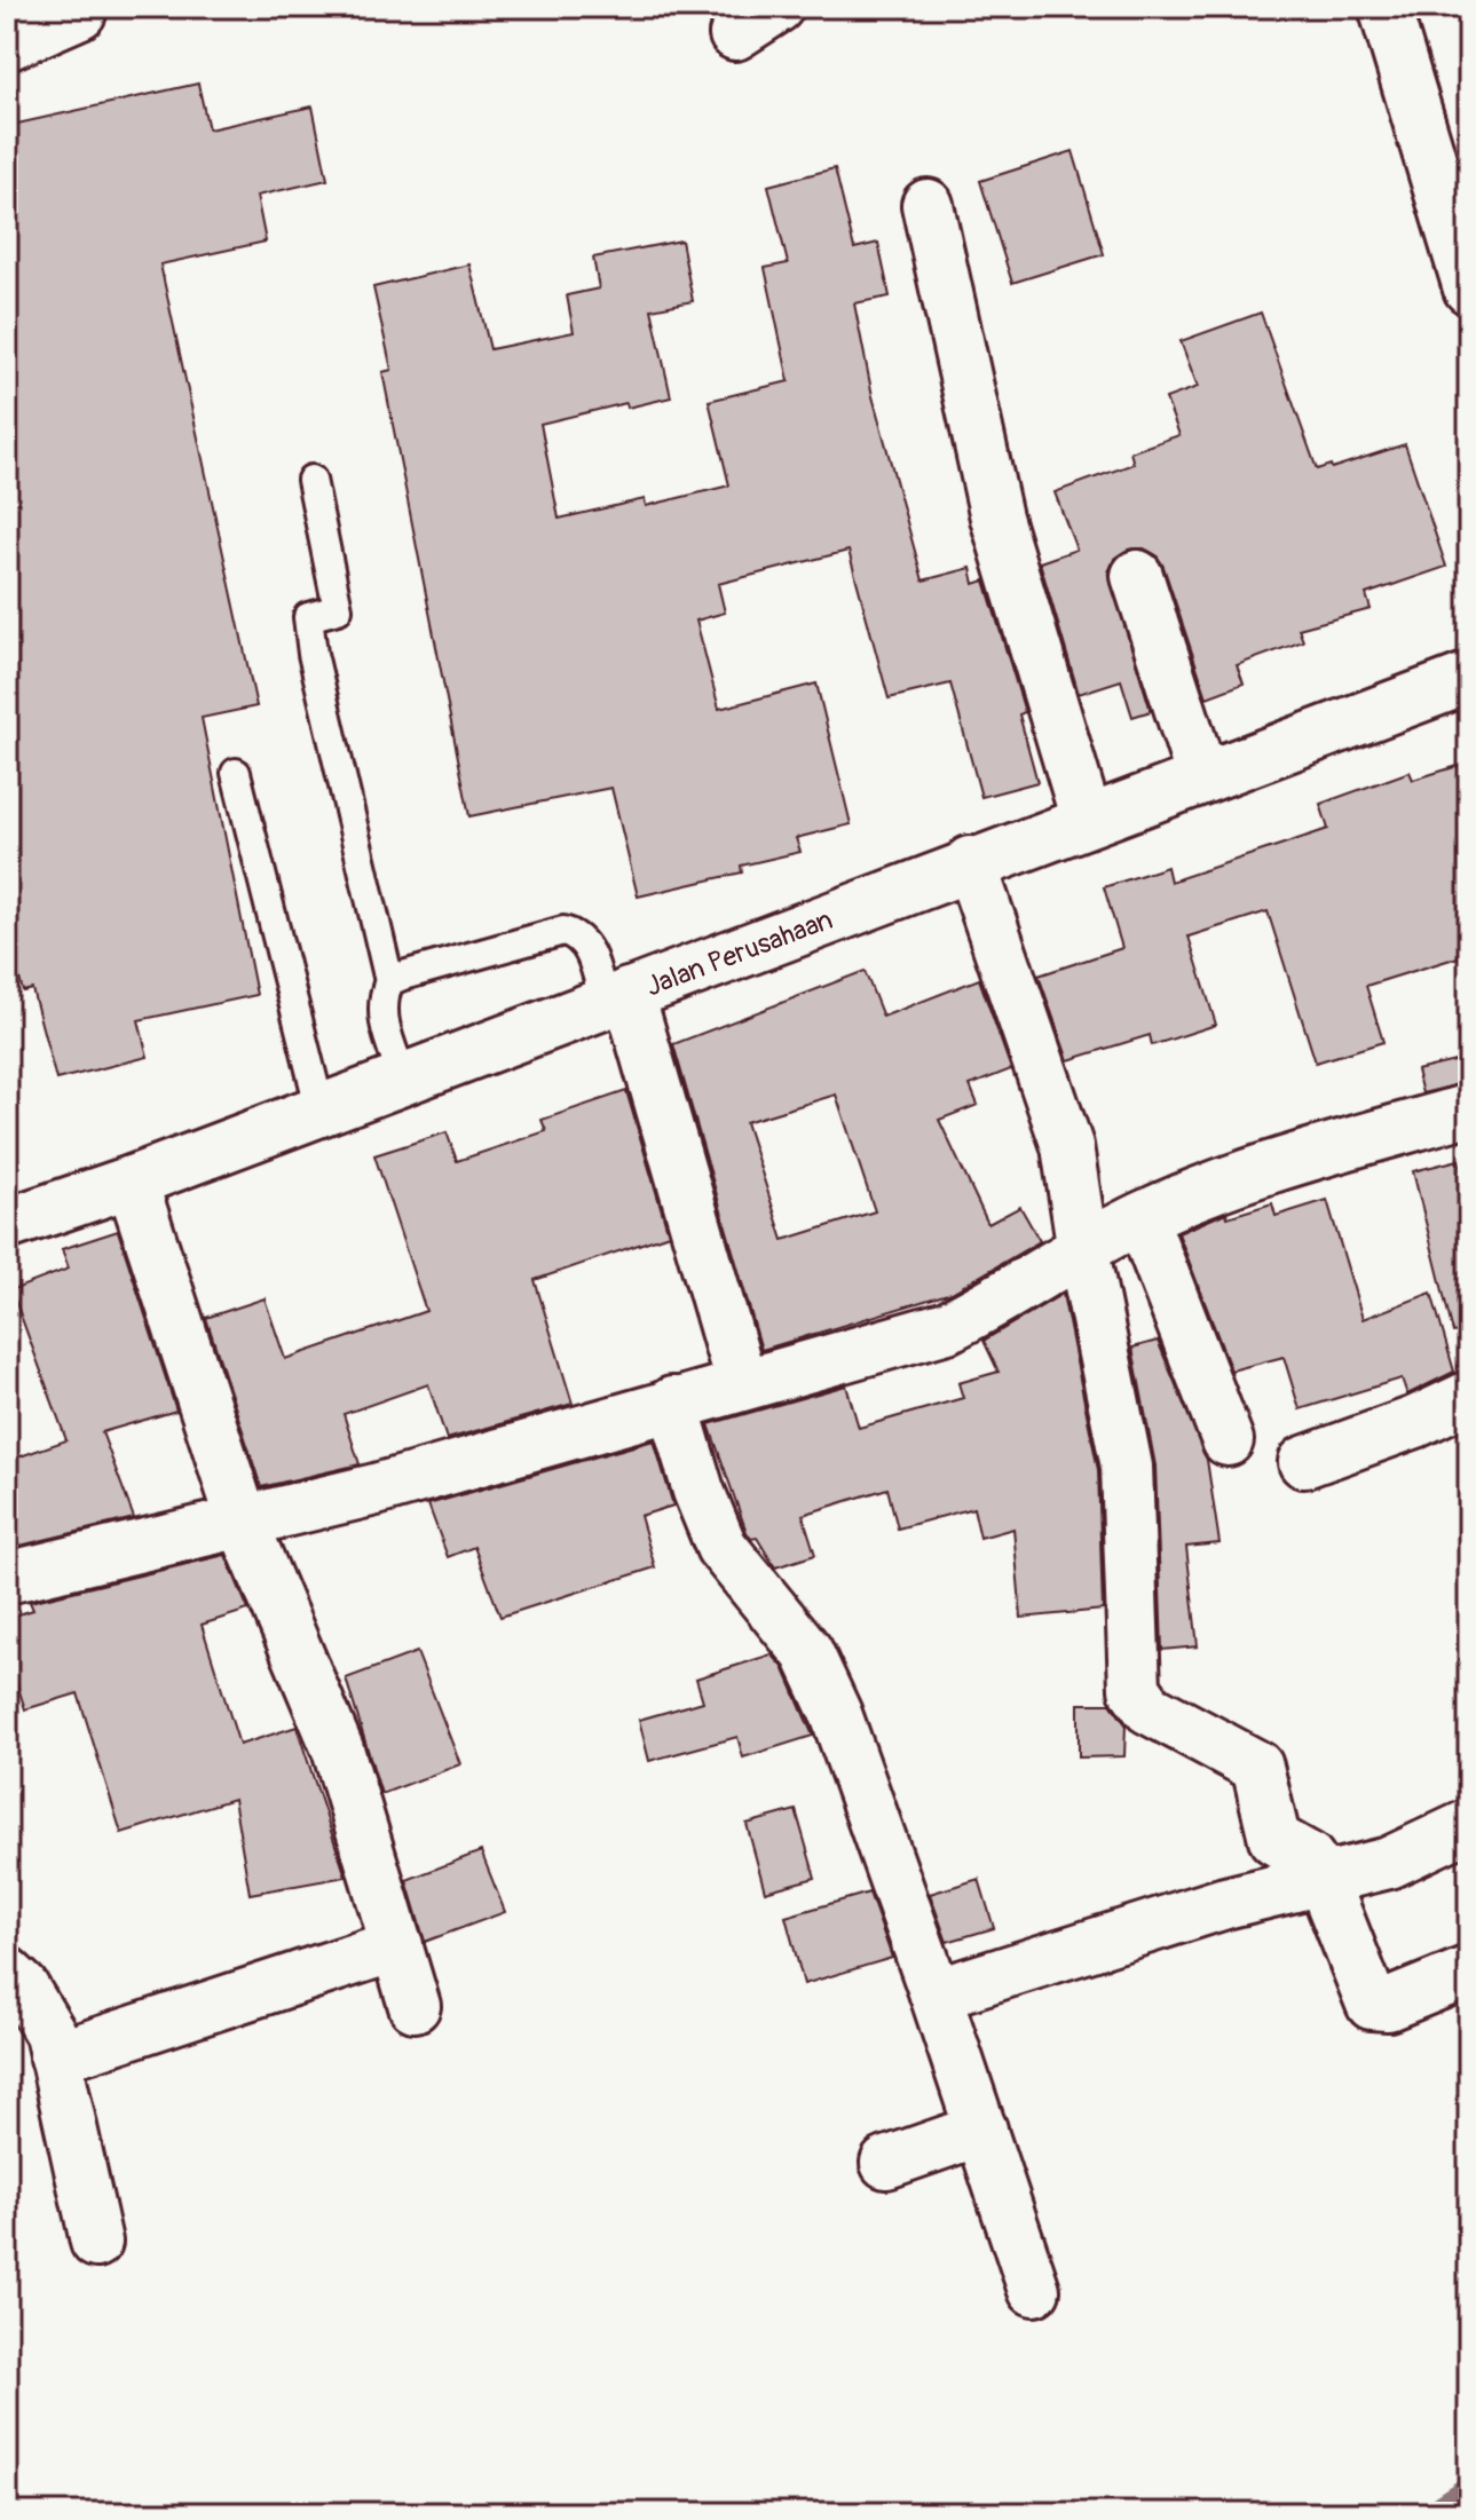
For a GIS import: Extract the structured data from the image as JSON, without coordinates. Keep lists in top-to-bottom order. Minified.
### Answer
{"streets":{"street":["Jalan Perusahaan"]}}
